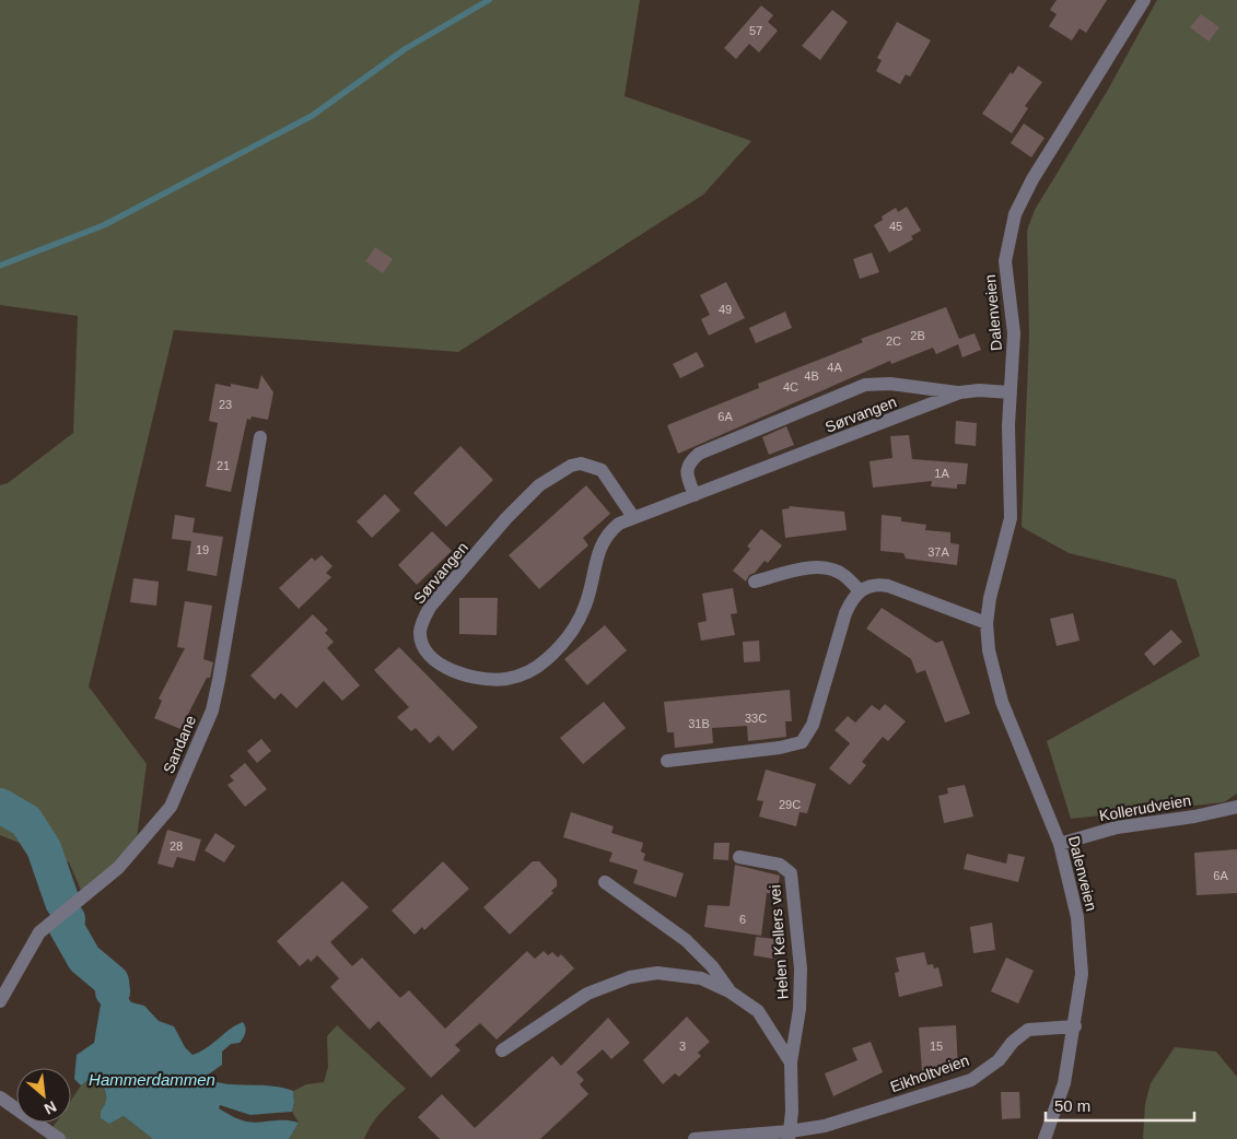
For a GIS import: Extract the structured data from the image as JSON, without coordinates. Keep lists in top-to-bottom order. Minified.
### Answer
{"streets":{"street":["Dalenveien","Sørvangen","Sandane","Kollerudveien","Helen Kellers vei","Eikholtveien"]},"crossings":[["Dalenveien","Sørvangen"],["Dalenveien","Kollerudveien"],["Dalenveien","Eikholtveien"],["Helen Kellers vei","Eikholtveien"]],"water":["Hammerdammen"],"house_numbers":["57","45","49","2B","2C","4A","4B","4C","23","6A","21","1A","19","37A","33C","31B","29C","28","6A","6","3","15"],"scale_bar":"50 m","north":"bottom right"}
